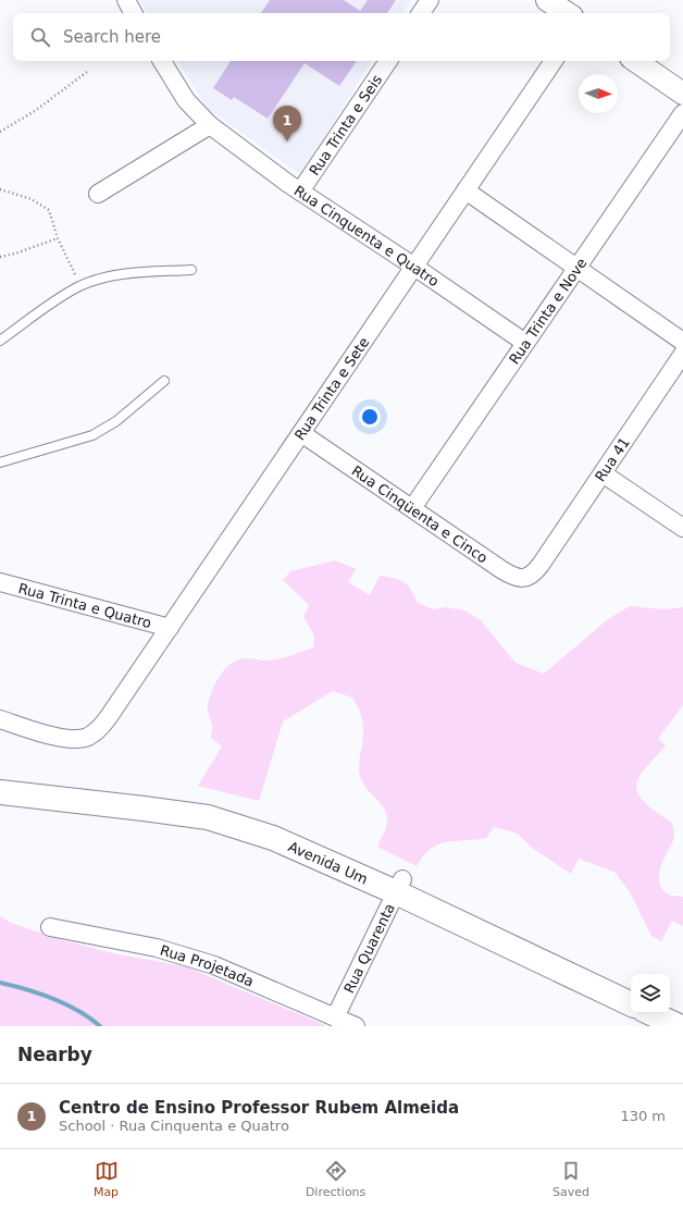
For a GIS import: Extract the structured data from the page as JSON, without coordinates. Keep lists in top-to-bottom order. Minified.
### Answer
{"streets":{"main road":["Avenida Um"],"street":["Rua Trinta e Seis","Rua Cinquenta e Quatro","Rua Trinta e Nove","Rua Trinta e Sete","Rua 41","Rua Cinqüenta e Cinco","Rua Trinta e Quatro","Rua Quarenta","Rua Projetada"]},"crossings":[["Rua Trinta e Seis","Rua Cinquenta e Quatro"],["Rua Cinquenta e Quatro","Rua Trinta e Nove"],["Rua Cinquenta e Quatro","Rua Trinta e Sete"],["Rua Trinta e Nove","Rua Cinqüenta e Cinco"],["Rua Trinta e Sete","Rua Cinqüenta e Cinco"],["Rua Trinta e Sete","Rua Trinta e Quatro"],["Rua 41","Rua Cinqüenta e Cinco"],["Avenida Um","Rua Quarenta"],["Rua Quarenta","Rua Projetada"]],"north":"right","page":{"search":"Search here","pins":"1","heading":"Nearby","list":[{"mark":"1","name":"Centro de Ensino Professor Rubem Almeida","note":"School · Rua Cinquenta e Quatro","value":"130 m"}],"nav":["Map","Directions","Saved"]}}
